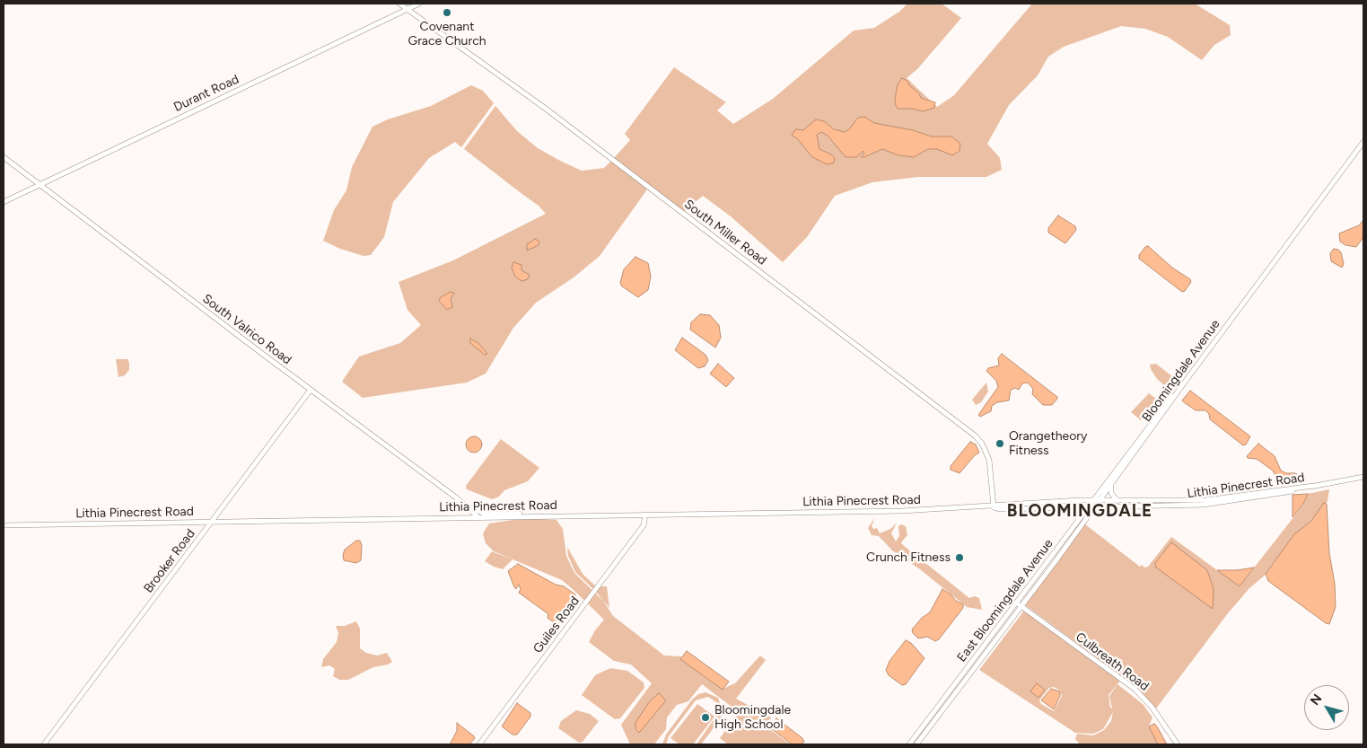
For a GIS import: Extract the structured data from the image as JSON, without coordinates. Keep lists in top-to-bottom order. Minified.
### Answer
{"streets":{"street":["Durant Road","South Miller Road","South Valrico Road","Bloomingdale Avenue","Lithia Pinecrest Road","Brooker Road","East Bloomingdale Avenue","Guiles Road","Culbreath Road"]},"crossings":[["Durant Road","South Miller Road"],["Durant Road","South Valrico Road"],["South Miller Road","Lithia Pinecrest Road"],["South Valrico Road","Lithia Pinecrest Road"],["South Valrico Road","Brooker Road"],["Bloomingdale Avenue","Lithia Pinecrest Road"],["Bloomingdale Avenue","East Bloomingdale Avenue"],["Bloomingdale Avenue","Culbreath Road"],["Lithia Pinecrest Road","Brooker Road"],["Lithia Pinecrest Road","East Bloomingdale Avenue"],["Lithia Pinecrest Road","Guiles Road"],["East Bloomingdale Avenue","Culbreath Road"]],"districts":["BLOOMINGDALE"],"places":["Covenant Grace Church","Orangetheory Fitness","Crunch Fitness","Bloomingdale High School"],"north":"top left"}
